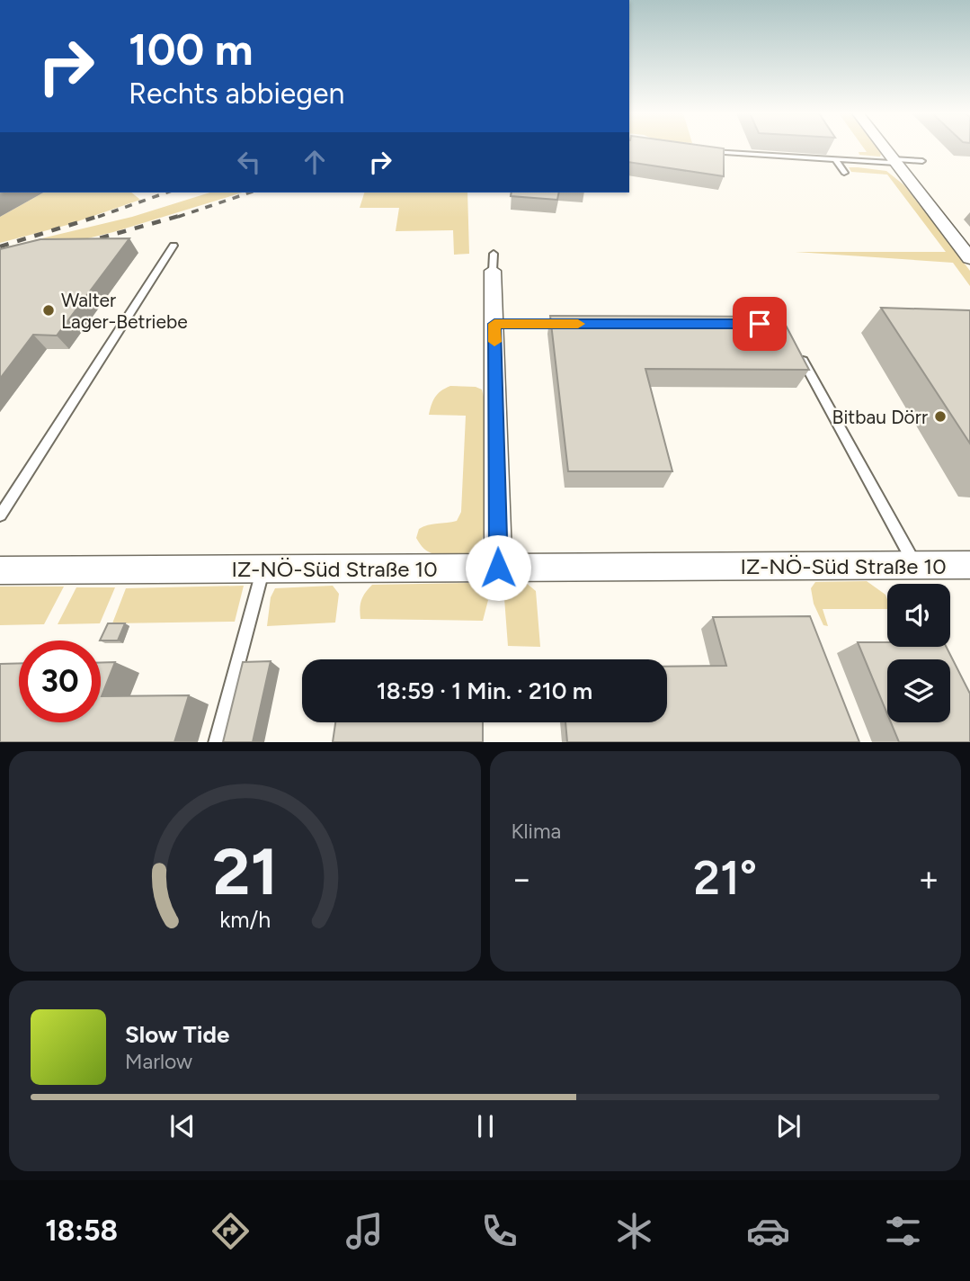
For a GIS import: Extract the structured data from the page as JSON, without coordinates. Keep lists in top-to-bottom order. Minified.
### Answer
{"streets":{"street":["IZ-NÖ-Süd Straße 10"]},"places":["Walter Lager-Betriebe","Bitbau Dörr"],"page":{"turn":["100 m","Rechts abbiegen"],"limit":"30","trip":"18:59 · 1 Min. · 210 m","tile":"Klima","heat":["−","21°","+"],"song":["Slow Tide","Marlow"],"tabs":"18:58","gauge":["21","km/h"]}}
